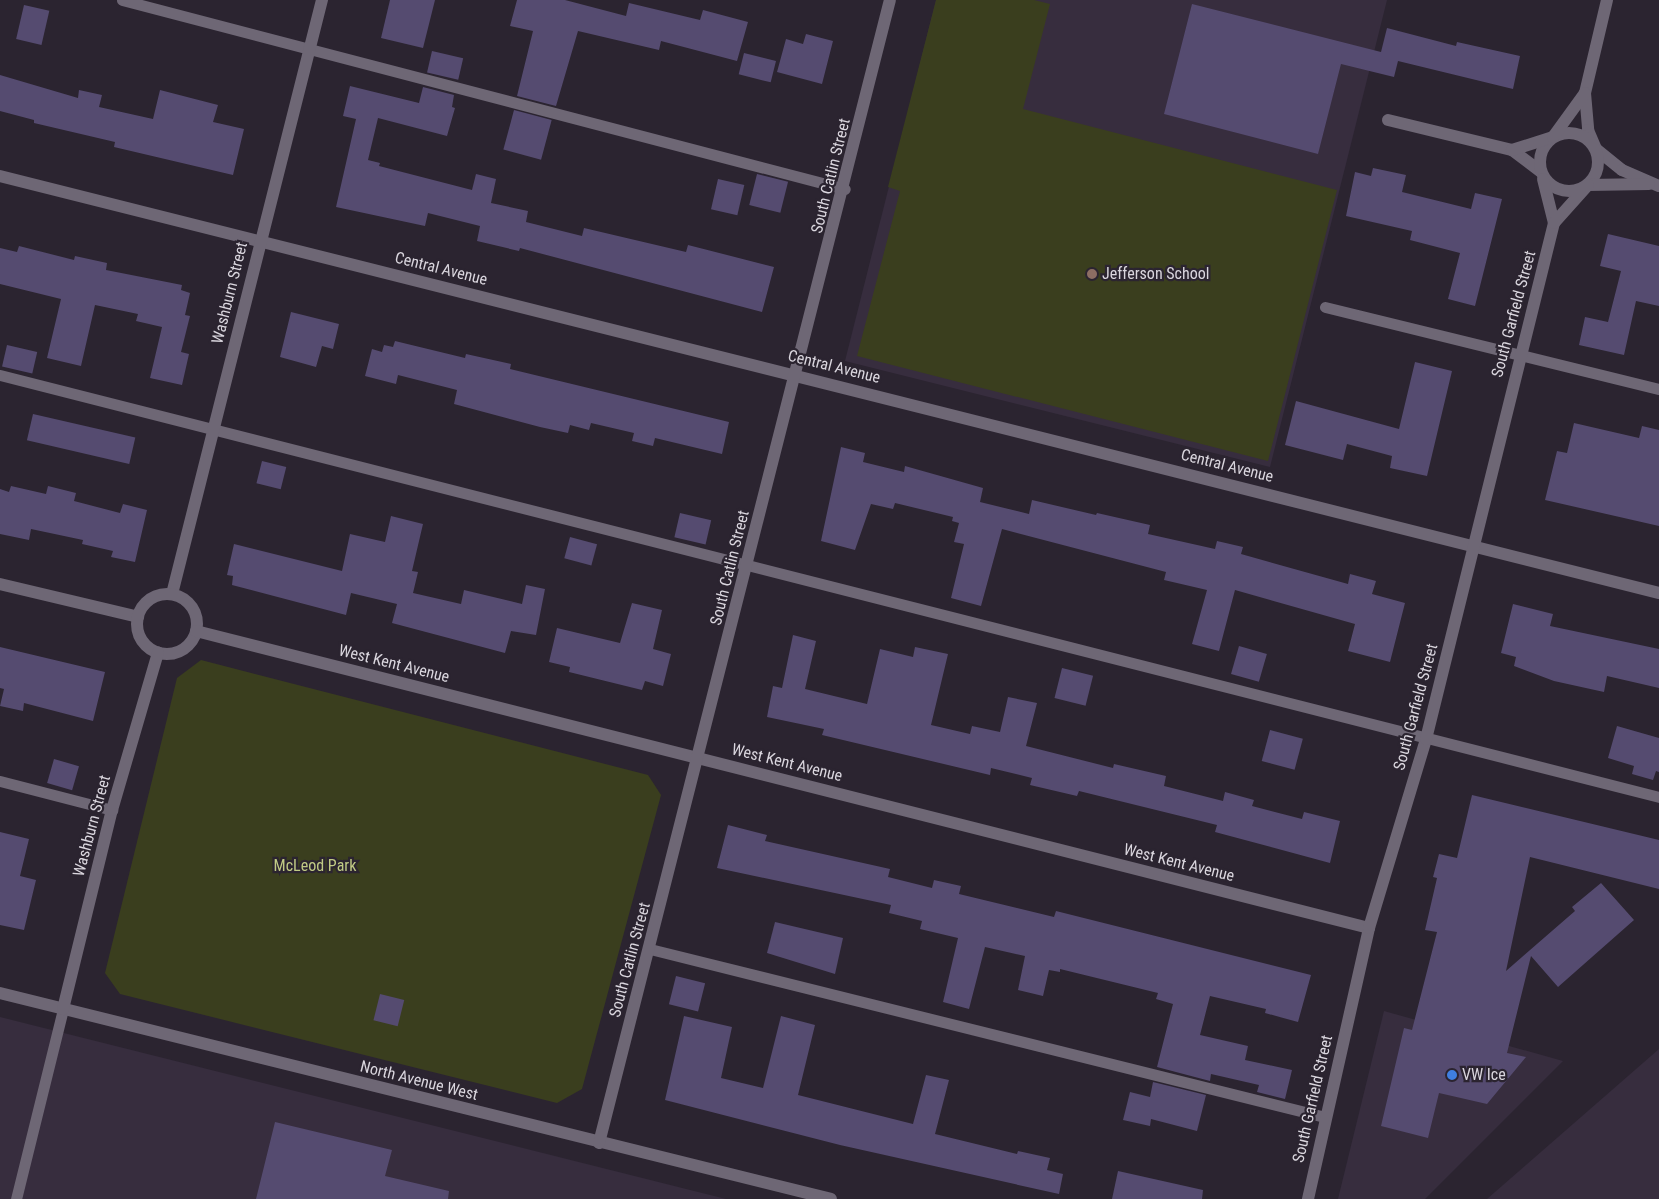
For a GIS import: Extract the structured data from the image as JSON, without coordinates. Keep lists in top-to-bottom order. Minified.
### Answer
{"streets":{"street":["South Catlin Street","Central Avenue","Washburn Street","South Garfield Street","West Kent Avenue","North Avenue West"]},"crossings":[["South Catlin Street","Central Avenue"],["South Catlin Street","West Kent Avenue"],["South Catlin Street","North Avenue West"],["Central Avenue","Washburn Street"],["Central Avenue","South Garfield Street"],["Washburn Street","West Kent Avenue"],["Washburn Street","North Avenue West"],["South Garfield Street","West Kent Avenue"]],"parks":["McLeod Park"],"places":["Jefferson School","VW Ice"]}
